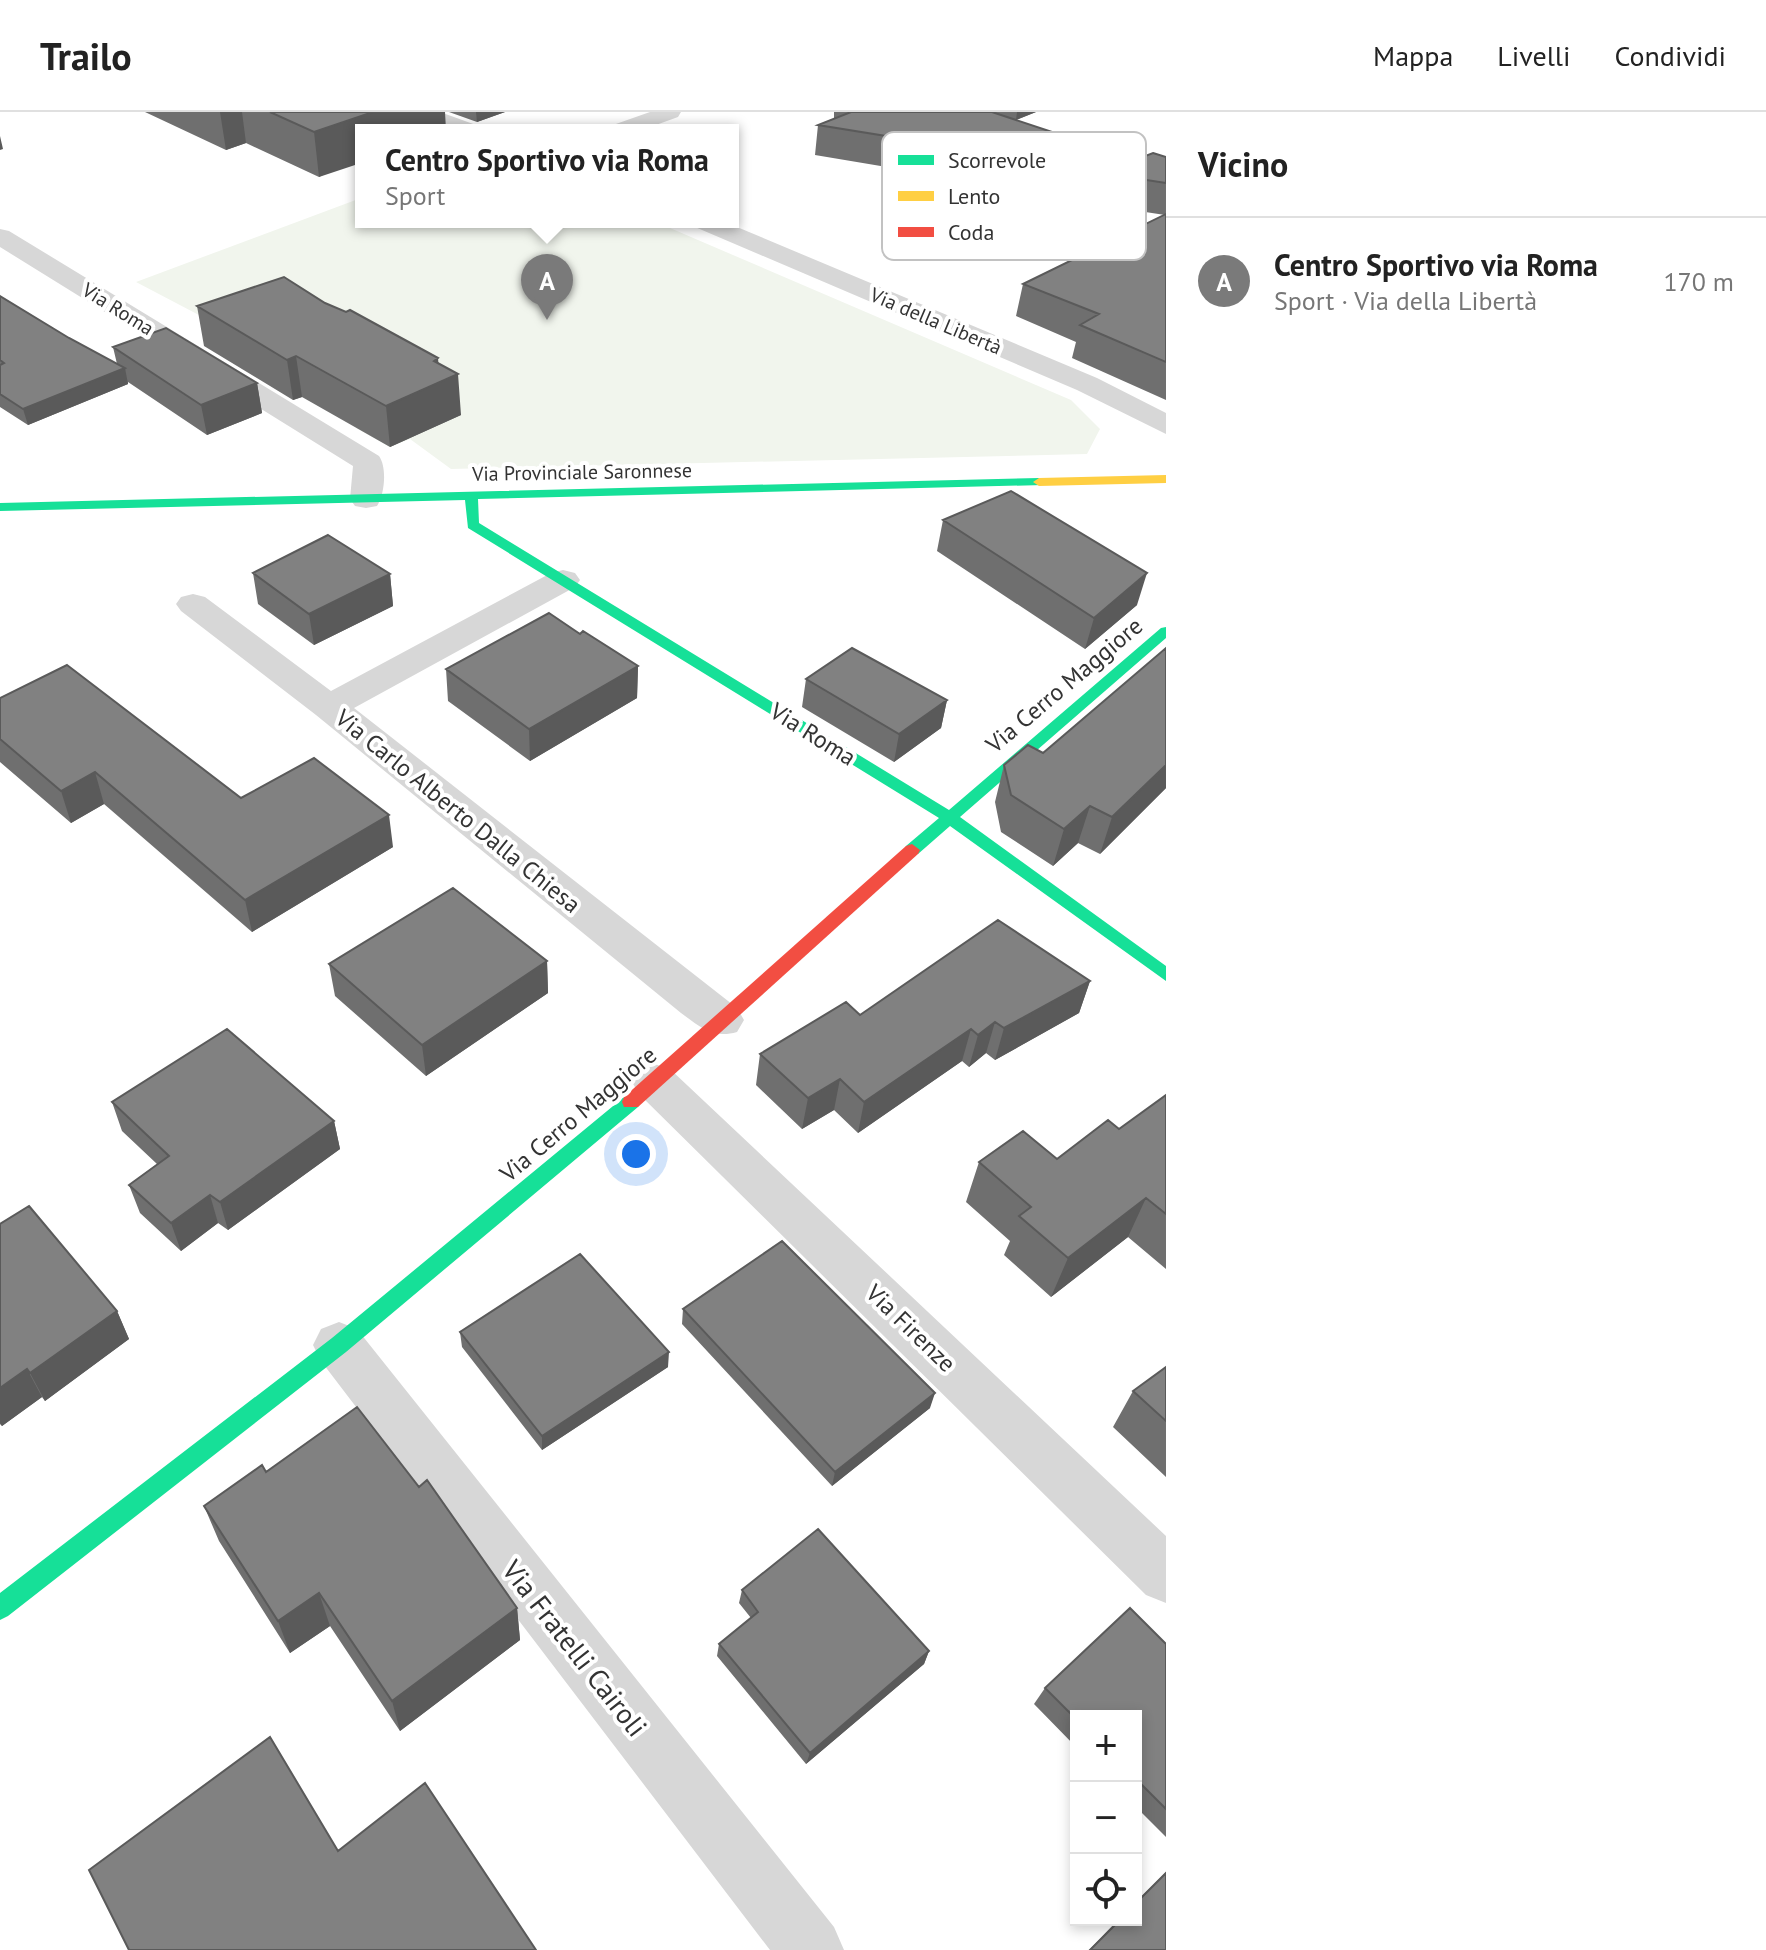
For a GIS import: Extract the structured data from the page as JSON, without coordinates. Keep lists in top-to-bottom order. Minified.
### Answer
{"streets":{"street":["Via Roma","Via della Libertà","Via Provinciale Saronnese","Via Cerro Maggiore","Via Carlo Alberto Dalla Chiesa","Via Firenze","Via Fratelli Cairoli"]},"crossings":[["Via Roma","Via Provinciale Saronnese"],["Via Roma","Via Cerro Maggiore"],["Via Roma","Via Carlo Alberto Dalla Chiesa"],["Via Cerro Maggiore","Via Carlo Alberto Dalla Chiesa"],["Via Cerro Maggiore","Via Firenze"],["Via Cerro Maggiore","Via Fratelli Cairoli"]],"legend":["Scorrevole","Lento","Coda"],"page":{"header":"Trailo","nav":["Mappa","Livelli","Condividi"],"heading":"Vicino","popup":["Centro Sportivo via Roma","Sport"],"list":[{"mark":"A","name":"Centro Sportivo via Roma","note":"Sport · Via della Libertà","value":"170 m"}],"pins":"A","map_buttons":["+","−"]}}
